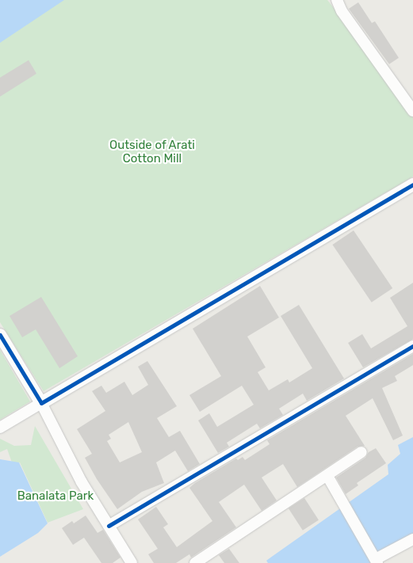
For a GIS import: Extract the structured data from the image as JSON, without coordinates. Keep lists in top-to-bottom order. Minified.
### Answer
{"parks":["Outside of Arati Cotton Mill","Banalata Park"]}
